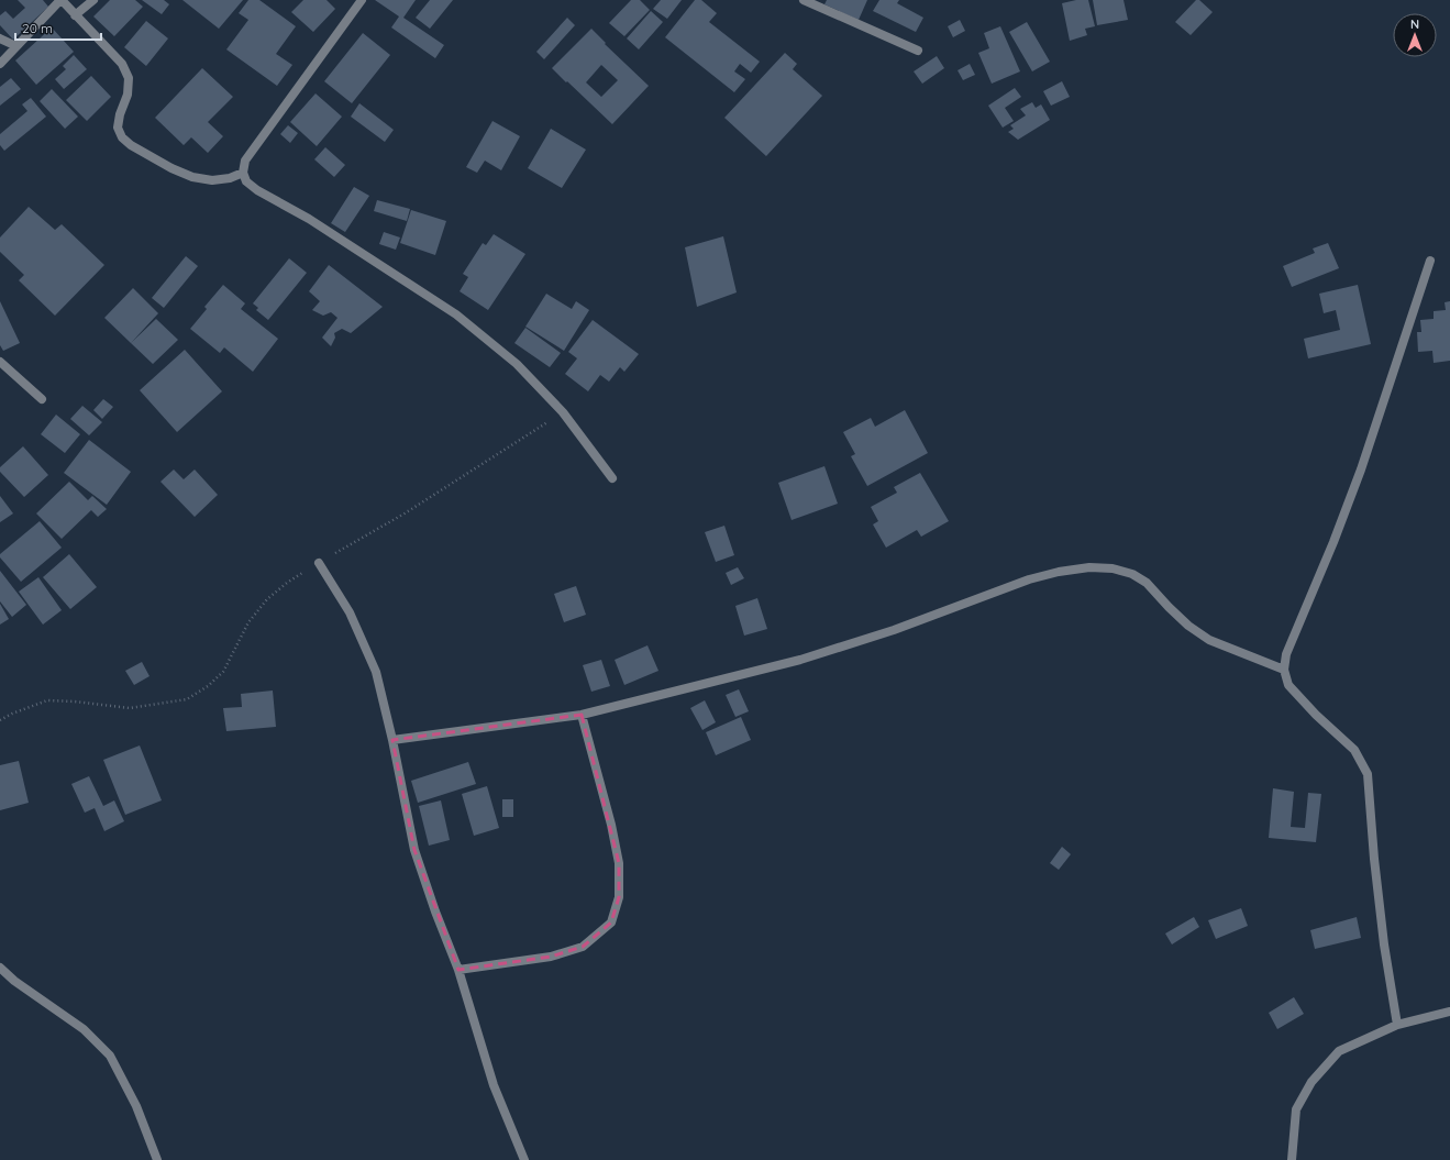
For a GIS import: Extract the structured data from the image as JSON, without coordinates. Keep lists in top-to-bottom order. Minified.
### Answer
{"scale_bar":"20 m","north":"top"}
